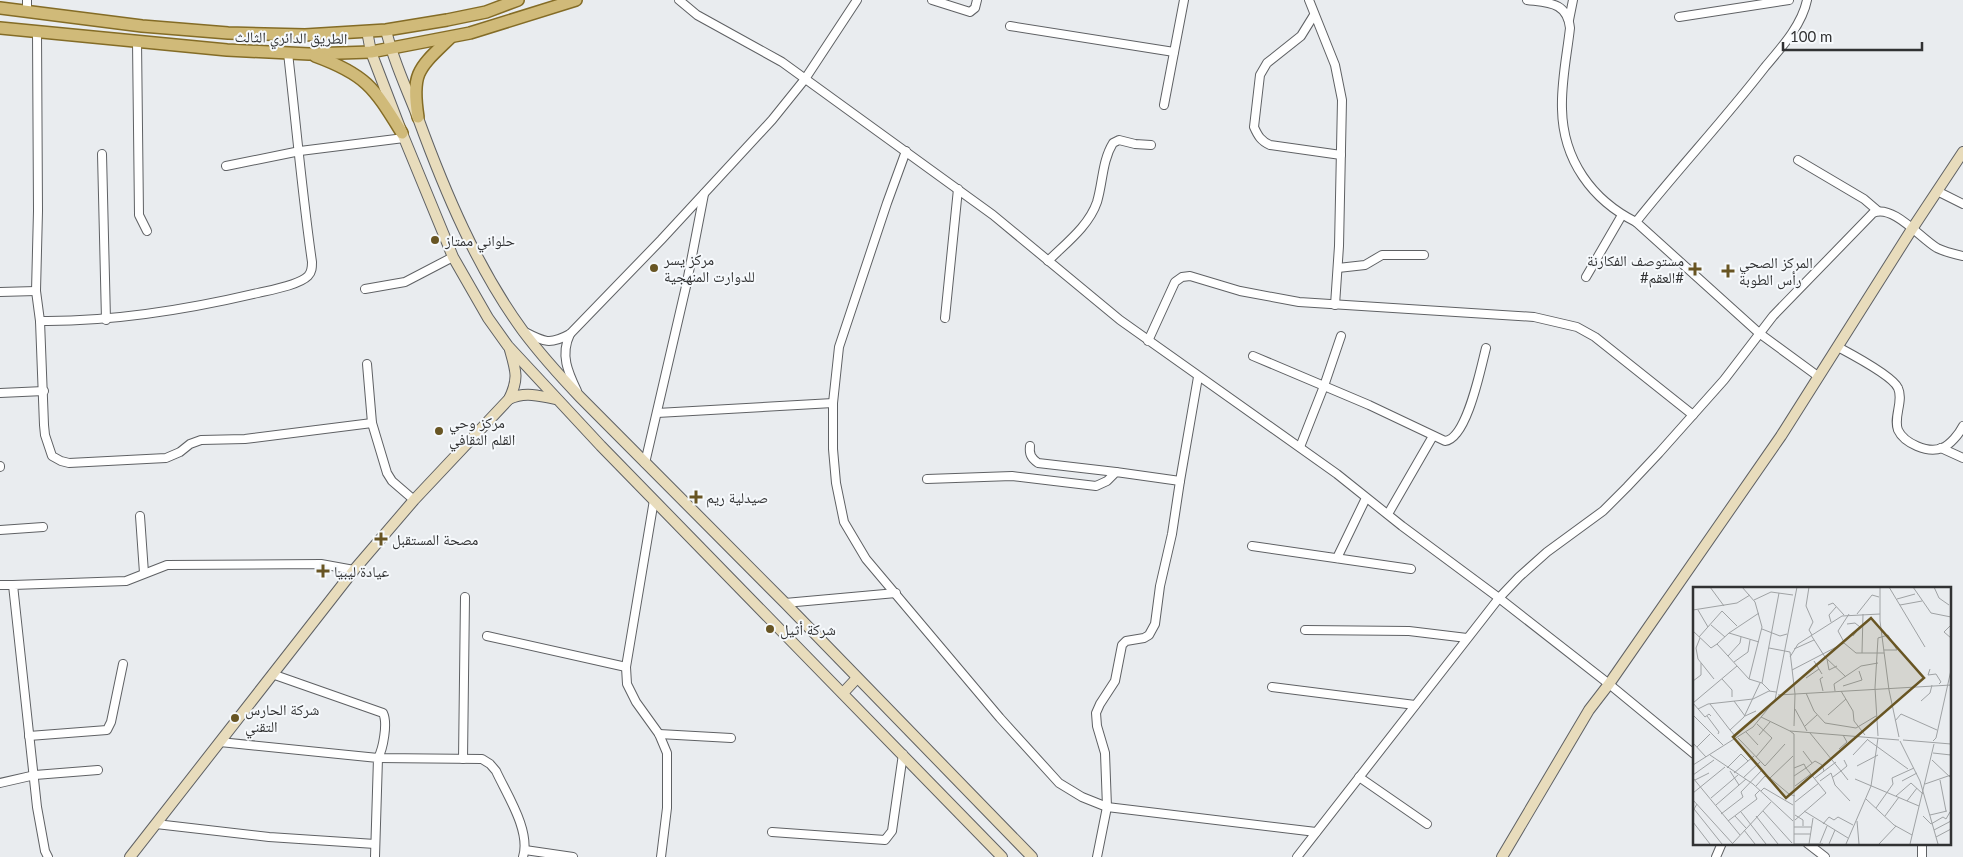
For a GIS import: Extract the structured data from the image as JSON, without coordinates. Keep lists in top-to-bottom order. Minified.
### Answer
{"streets":{"main road":["الطريق الدائري الثالث"]},"places":{"other":["حلواني ممتاز","مركز يسر للدوارت المنهجية","مركز وحي القلم الثقافي","شركة أثيل","شركة الحارس التقني"],"health":["مستوصف الفكارنة #العقم#","المركز الصحي رأس الطوبة","صيدلية ريم","مصحة المستقبل","عيادة ليبيا"]},"scale_bar":"100 m"}
